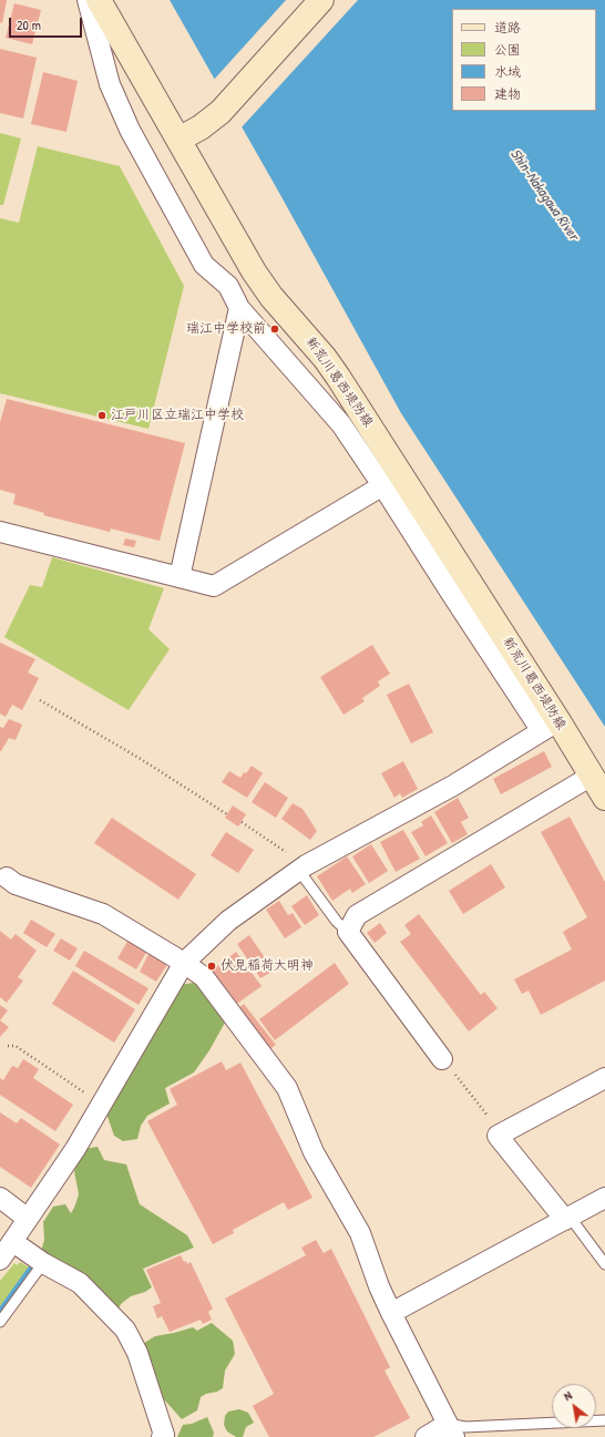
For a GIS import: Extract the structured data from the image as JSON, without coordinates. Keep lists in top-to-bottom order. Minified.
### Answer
{"streets":{"main road":["新荒川葛西堤防線"]},"water":["Shin-Nakagawa River"],"places":["瑞江中学校前","江戸川区立瑞江中学校","伏見稲荷大明神"],"legend":["道路","公園","水域","建物"],"scale_bar":"20 m","north":"top left"}
